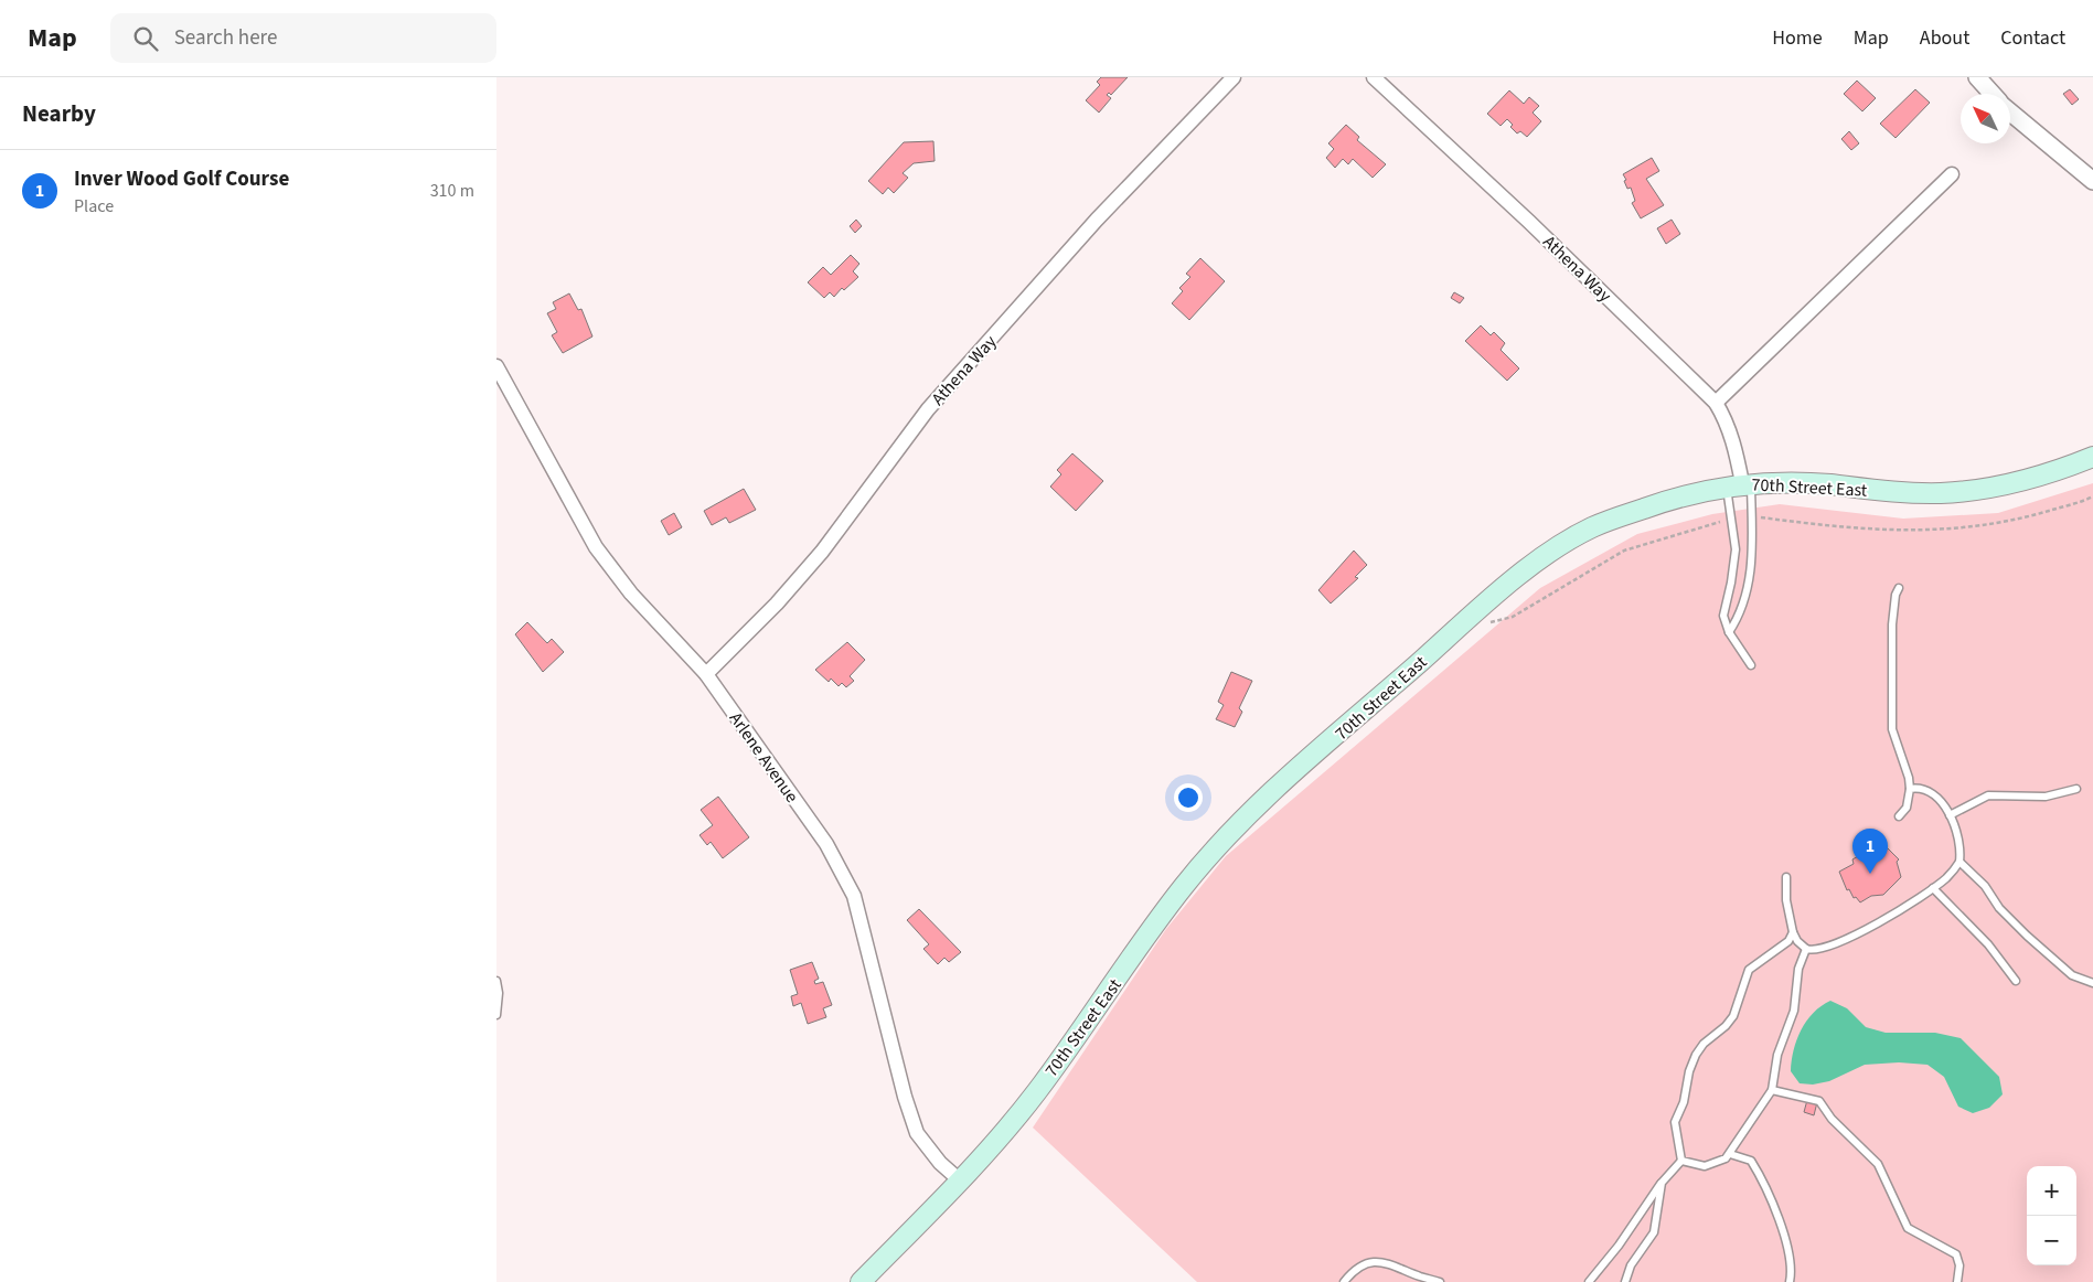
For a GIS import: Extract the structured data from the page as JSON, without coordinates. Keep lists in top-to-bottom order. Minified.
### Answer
{"streets":{"main road":["70th Street East"],"street":["Athena Way","Arlene Avenue"]},"crossings":[["Athena Way","70th Street East"],["Athena Way","Arlene Avenue"],["70th Street East","Arlene Avenue"]],"north":"top left","page":{"header":"Map","search":"Search here","nav":["Home","Map","About","Contact"],"heading":"Nearby","list":[{"mark":"1","name":"Inver Wood Golf Course","note":"Place","value":"310 m"}],"pins":"1","map_buttons":["+","−"]}}
